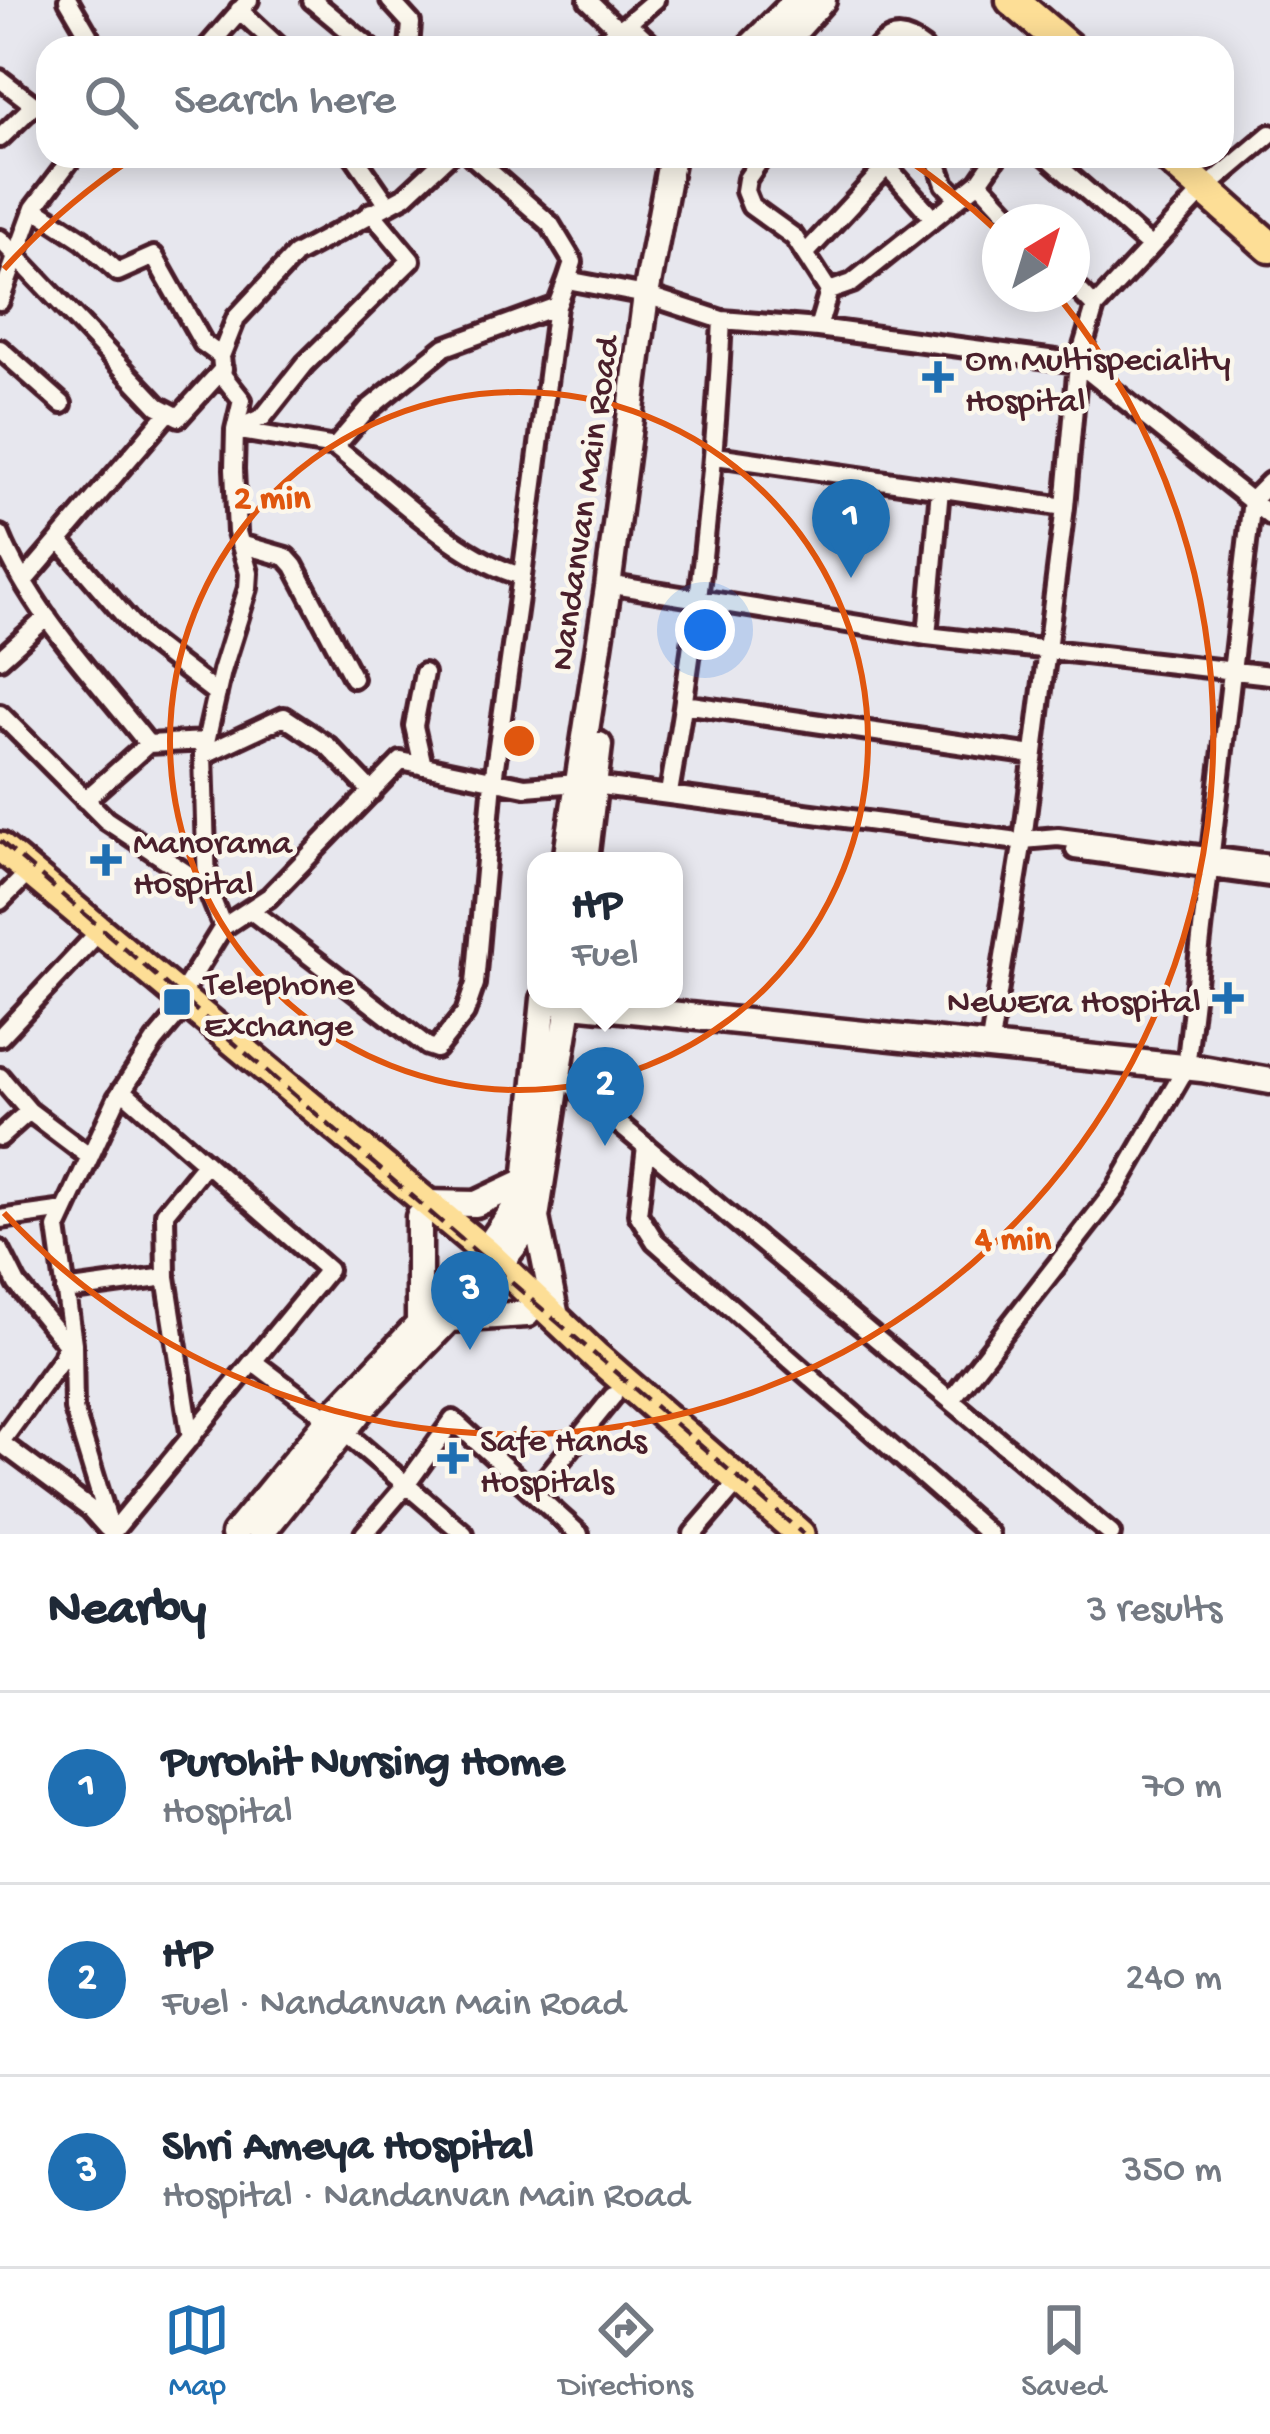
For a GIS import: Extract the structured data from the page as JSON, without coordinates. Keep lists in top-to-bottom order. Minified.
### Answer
{"streets":{"main road":["Nandanvan Main Road"]},"places":{"health":["Om Multispeciality Hospital","Manorama Hospital","NewEra Hospital","Safe Hands Hospitals"],"transit":["Telephone Exchange"]},"north":"top right","page":{"search":"Search here","pins":["1","2","3"],"popup":["HP","Fuel"],"heading":["Nearby","3 results"],"list":[{"mark":"1","name":"Purohit Nursing Home","note":"Hospital","value":"70 m"},{"mark":"2","name":"HP","note":"Fuel · Nandanvan Main Road","value":"240 m"},{"mark":"3","name":"Shri Ameya Hospital","note":"Hospital · Nandanvan Main Road","value":"350 m"}],"nav":["Map","Directions","Saved"]},"rings":["2 min","4 min"]}
